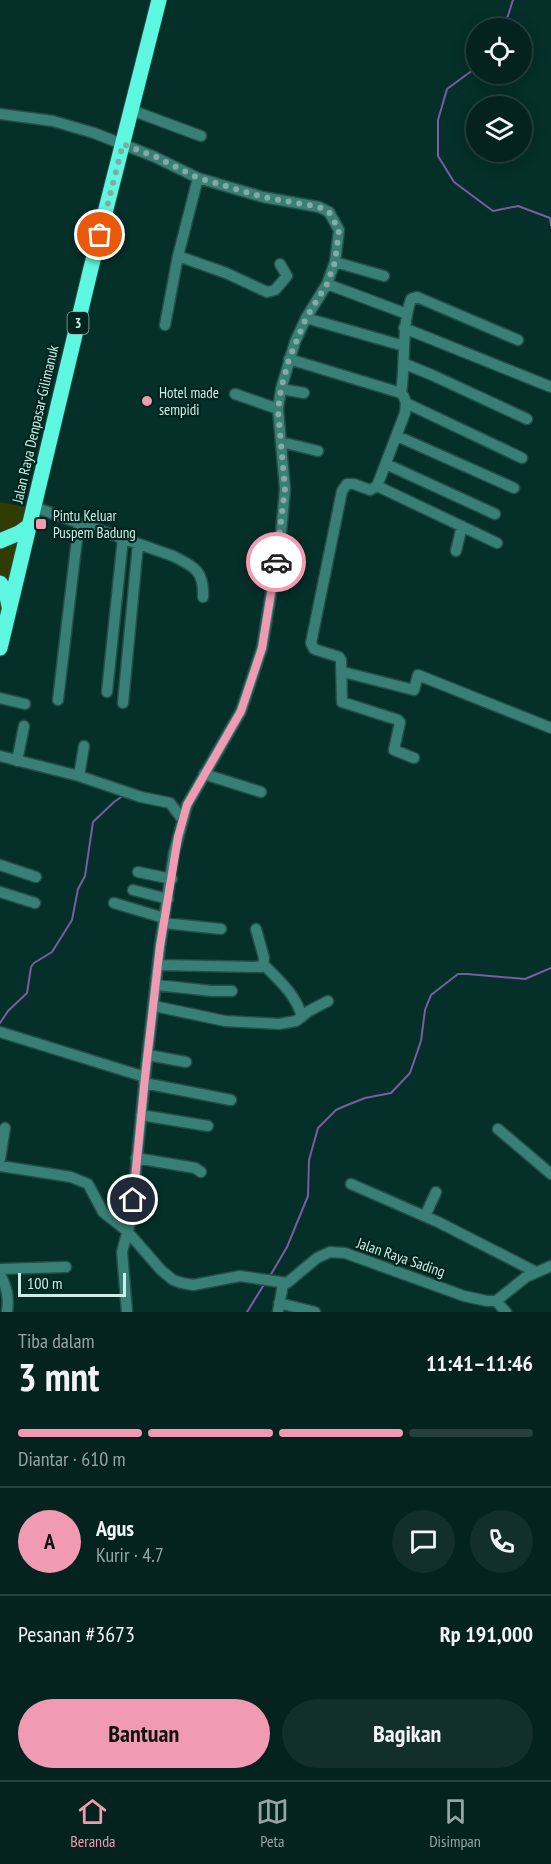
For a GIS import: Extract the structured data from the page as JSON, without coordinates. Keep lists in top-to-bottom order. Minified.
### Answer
{"streets":{"highway":["3","Jalan Raya Denpasar-Gilimanuk"],"street":["Jalan Raya Sading"]},"places":{"other":["Hotel made sempidi"],"transit":["Pintu Keluar Puspem Badung"]},"scale_bar":"100 m","page":{"scale":"100 m","heading":["3 mnt","Tiba dalam","11:41–11:46"],"panel":["Agus","Kurir · 4.7","Pesanan #3673","Rp 191,000"],"bar":"Diantar · 610 m","round":"A","buttons":["Bantuan","Bagikan"],"tabs":["Beranda","Peta","Disimpan"]}}
